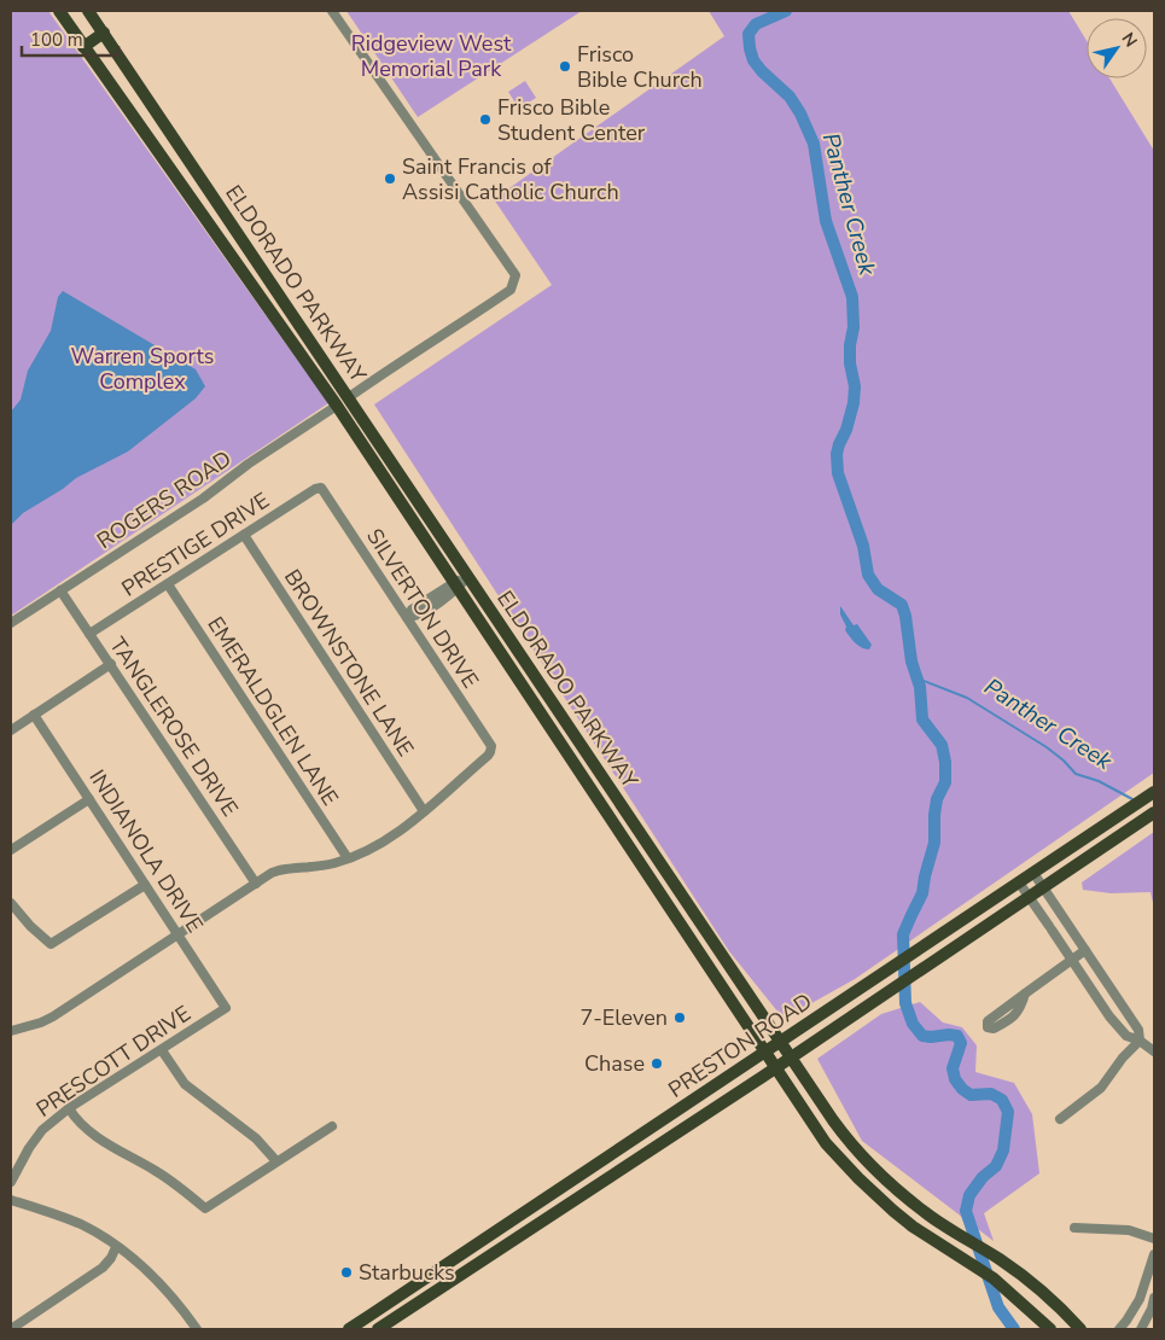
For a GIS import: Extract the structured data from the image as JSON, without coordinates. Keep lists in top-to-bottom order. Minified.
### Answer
{"streets":{"main road":["ELDORADO PARKWAY","PRESTON ROAD"],"street":["ROGERS ROAD","PRESTIGE DRIVE","SILVERTON DRIVE","BROWNSTONE LANE","EMERALDGLEN LANE","TANGLEROSE DRIVE","INDIANOLA DRIVE","PRESCOTT DRIVE"]},"crossings":[["ELDORADO PARKWAY","ROGERS ROAD"],["ELDORADO PARKWAY","PRESTON ROAD"],["ROGERS ROAD","TANGLEROSE DRIVE"],["PRESTIGE DRIVE","SILVERTON DRIVE"],["PRESTIGE DRIVE","BROWNSTONE LANE"],["PRESTIGE DRIVE","EMERALDGLEN LANE"],["PRESTIGE DRIVE","TANGLEROSE DRIVE"],["SILVERTON DRIVE","BROWNSTONE LANE"],["INDIANOLA DRIVE","PRESCOTT DRIVE"]],"water":["Panther Creek"],"parks":["Ridgeview West Memorial Park","Warren Sports Complex"],"places":["Frisco Bible Church","Frisco Bible Student Center","Saint Francis of Assisi Catholic Church","7-Eleven","Chase","Starbucks"],"scale_bar":"100 m","north":"top right"}
